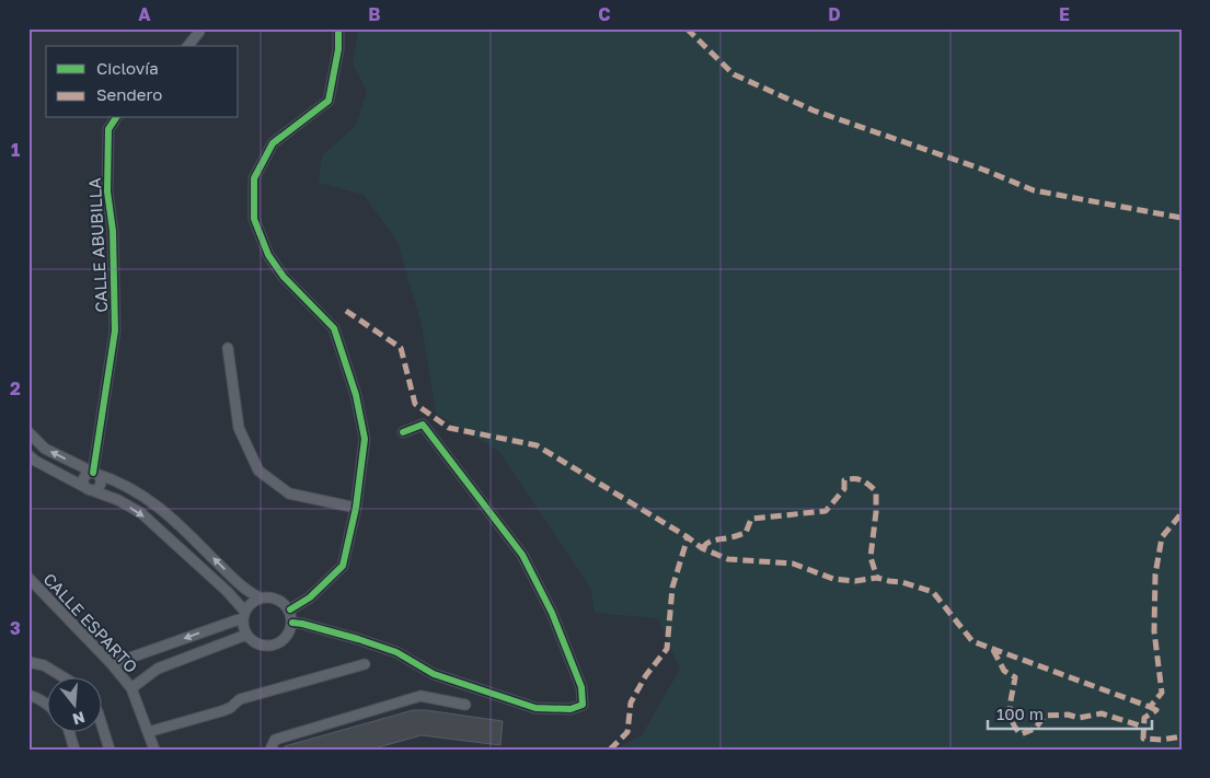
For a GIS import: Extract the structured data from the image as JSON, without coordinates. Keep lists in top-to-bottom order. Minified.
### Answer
{"streets":{"street":["CALLE ABUBILLA","CALLE ESPARTO"]},"legend":["Ciclovía","Sendero"],"scale_bar":"100 m","north":"bottom","grid":{"columns":["A","B","C","D","E"],"rows":["1","2","3"]}}
